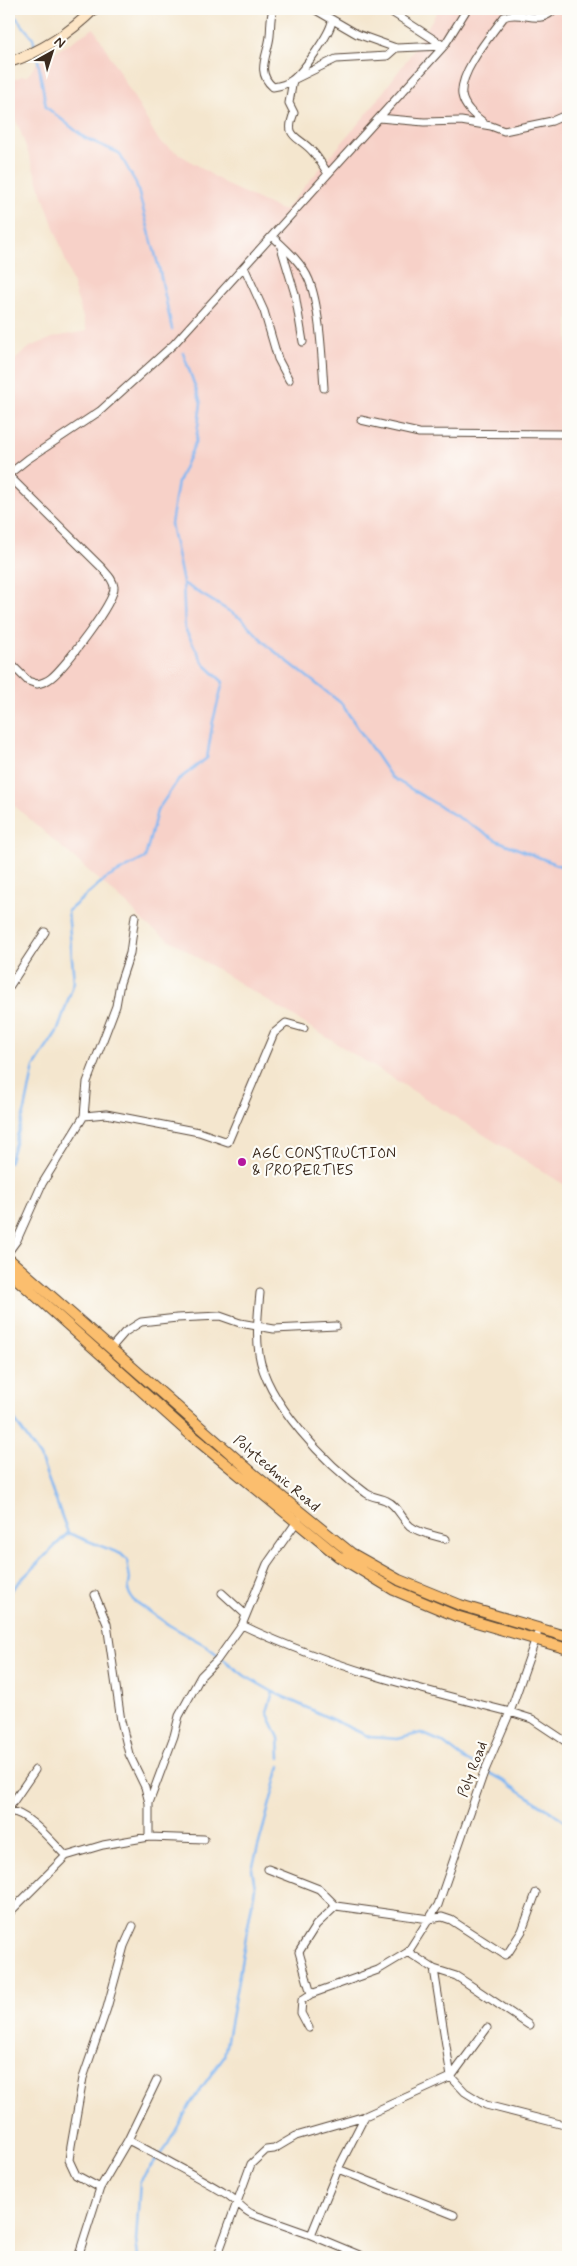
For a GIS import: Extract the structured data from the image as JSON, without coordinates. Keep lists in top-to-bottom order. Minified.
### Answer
{"streets":{"main road":["Polytechnic Road"],"street":["Poly Road"]},"crossings":[["Polytechnic Road","Poly Road"]],"places":["AGC CONSTRUCTION & PROPERTIES"],"north":"top right"}
